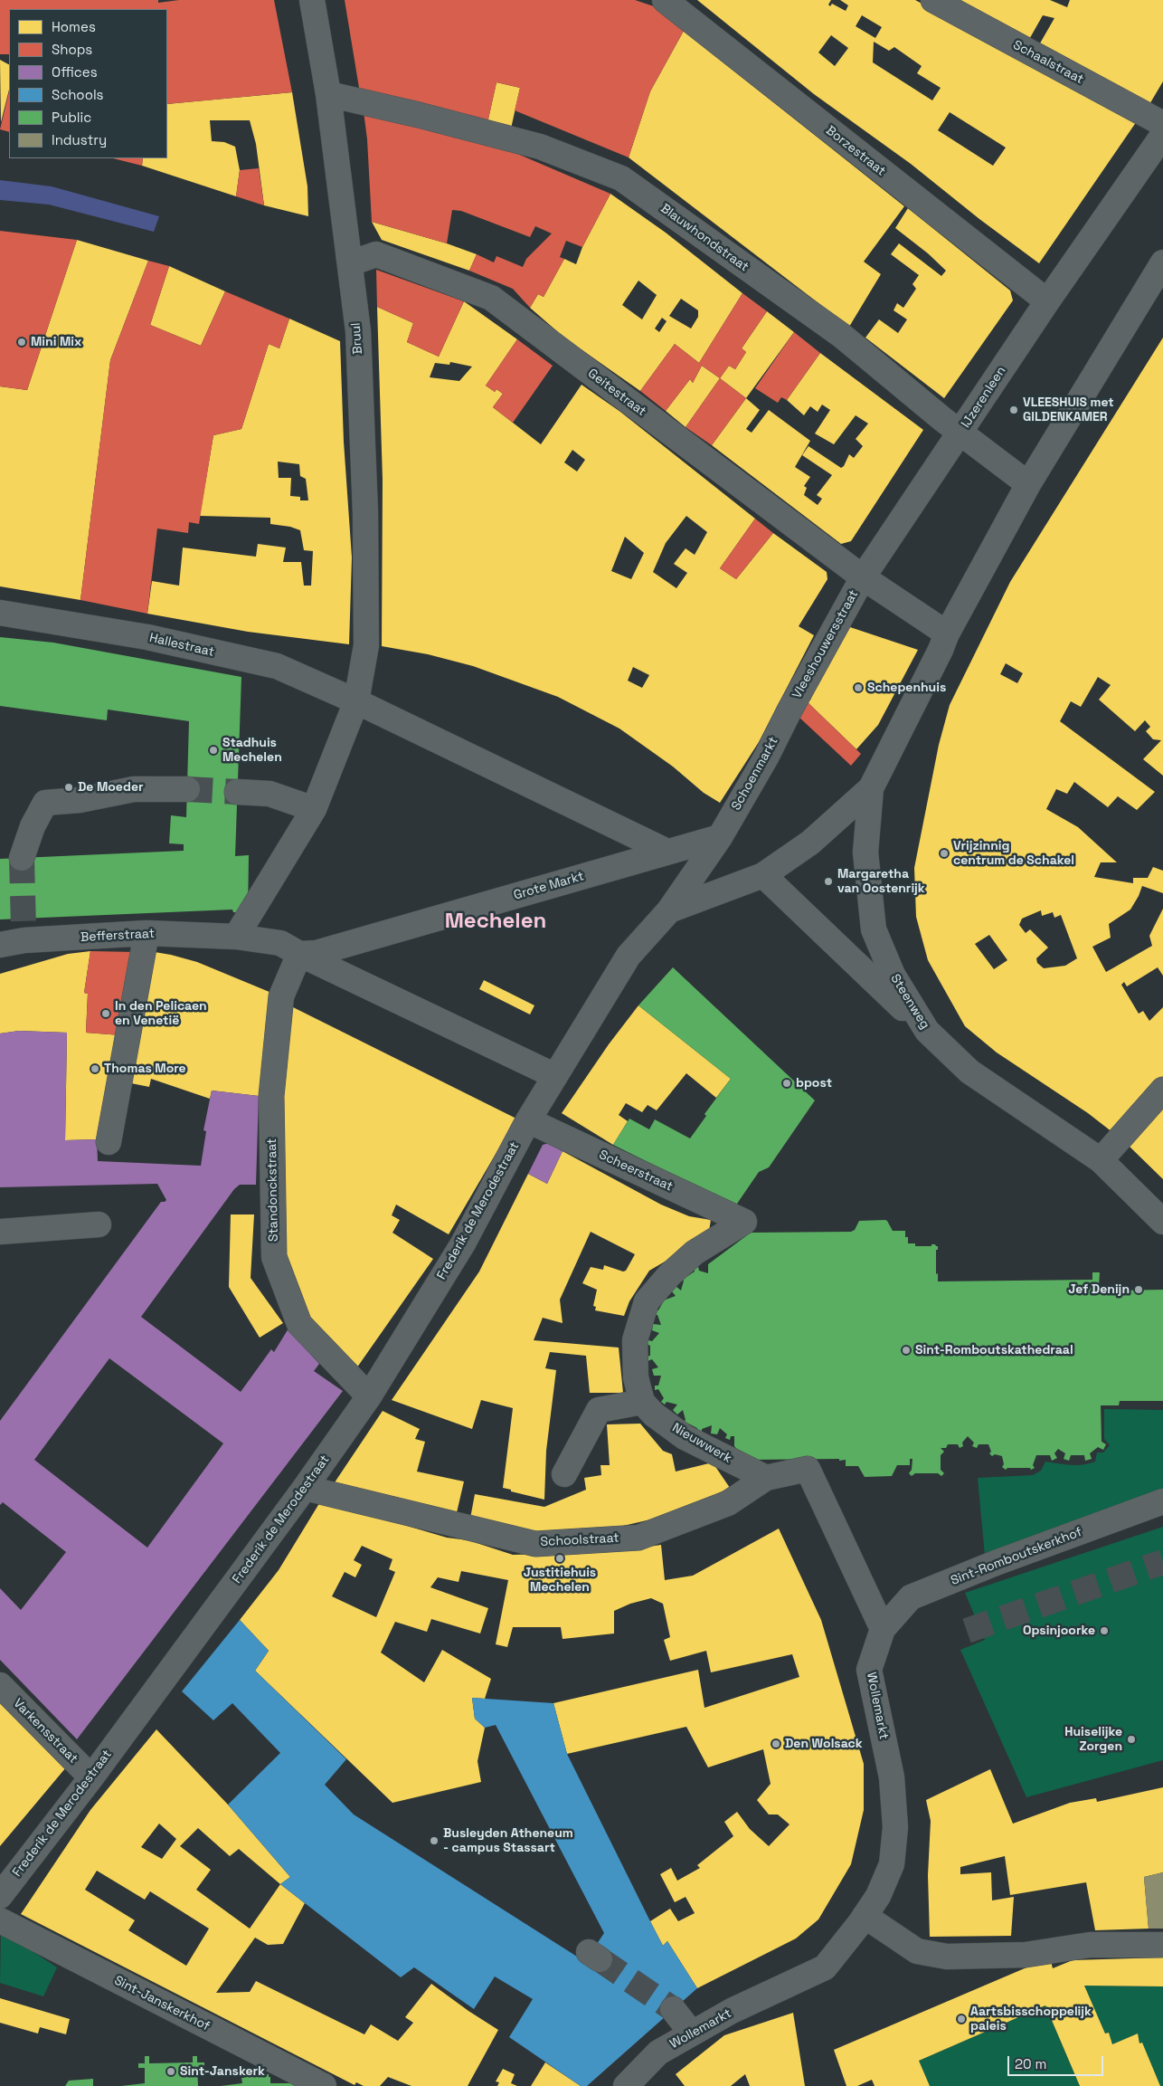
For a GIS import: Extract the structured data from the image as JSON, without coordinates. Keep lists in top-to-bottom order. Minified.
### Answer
{"streets":{"street":["Schaalstraat","Borzestraat","Blauwhondstraat","Bruul","Geitestraat","IJzerenleen","Vleeshouwersstraat","Hallestraat","Schoenmarkt","Grote Markt","Befferstraat","Steenweg","Scheerstraat","Standonckstraat","Frederik de Merodestraat","Nieuwwerk","Schoolstraat","Sint-Romboutskerkhof","Wollemarkt","Varkensstraat","Sint-Janskerkhof"]},"crossings":[["Borzestraat","IJzerenleen"],["Blauwhondstraat","Bruul"],["Blauwhondstraat","IJzerenleen"],["Bruul","Geitestraat"],["Bruul","Hallestraat"],["Geitestraat","IJzerenleen"],["Geitestraat","Vleeshouwersstraat"],["IJzerenleen","Vleeshouwersstraat"],["Vleeshouwersstraat","Schoenmarkt"],["Schoenmarkt","Grote Markt"],["Grote Markt","Standonckstraat"],["Scheerstraat","Frederik de Merodestraat"],["Scheerstraat","Nieuwwerk"],["Standonckstraat","Frederik de Merodestraat"],["Frederik de Merodestraat","Schoolstraat"],["Frederik de Merodestraat","Varkensstraat"],["Nieuwwerk","Schoolstraat"],["Sint-Romboutskerkhof","Wollemarkt"]],"districts":["Mechelen"],"places":["Mini Mix","VLEESHUIS met GILDENKAMER","Schepenhuis","Stadhuis Mechelen","De Moeder","Vrijzinnig centrum de Schakel","Margaretha van Oostenrijk","In den Pelicaen en Venetië","Thomas More","bpost","Jef Denijn","Sint-Romboutskathedraal","Justitiehuis Mechelen","Opsinjoorke","Huiselijke Zorgen","Den Wolsack","Busleyden Atheneum - campus Stassart","Aartsbisschoppelijk paleis","Sint-Janskerk"],"legend":["Homes","Shops","Offices","Schools","Public","Industry"],"scale_bar":"20 m"}
